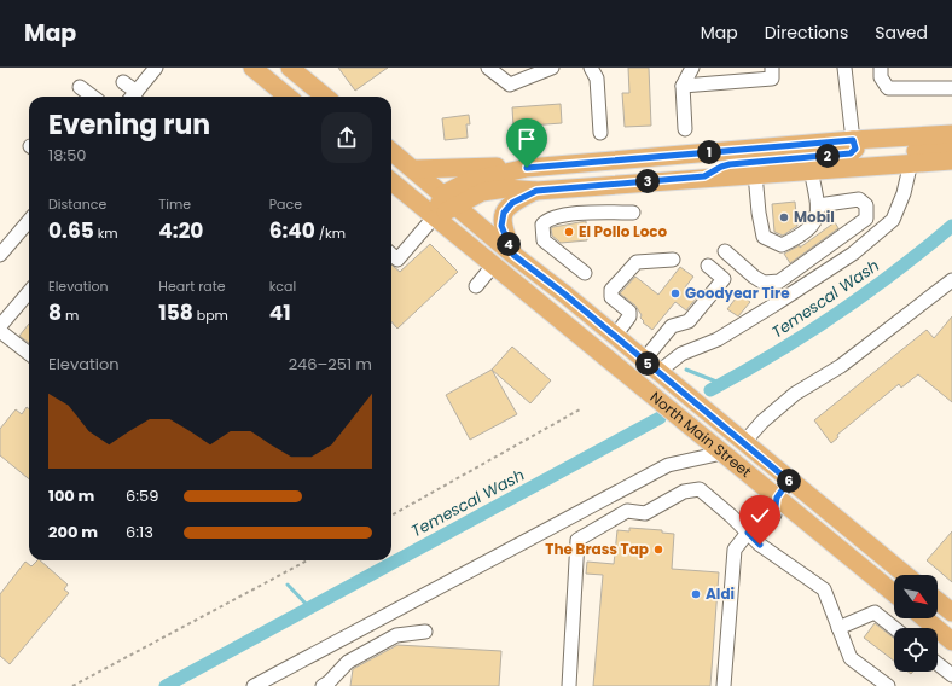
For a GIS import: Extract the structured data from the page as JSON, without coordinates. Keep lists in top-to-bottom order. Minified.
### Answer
{"streets":{"main road":["North Main Street"]},"water":["Temescal Wash"],"places":["Mobil","El Pollo Loco","Goodyear Tire","The Brass Tap","Aldi"],"north":"bottom right","page":{"header":"Map","nav":["Map","Directions","Saved"],"heading":["Evening run","18:50"],"pins":["1","2","3","4","5","6"],"stats":[["Distance","0.65 km"],["Time","4:20"],["Pace","6:40 /km"],["Elevation","8 m"],["Heart rate","158 bpm"],["kcal","41"]],"chart":["Elevation","246–251 m"],"list":[{"name":"100 m","note":"6:59"},{"name":"200 m","note":"6:13"}]}}
